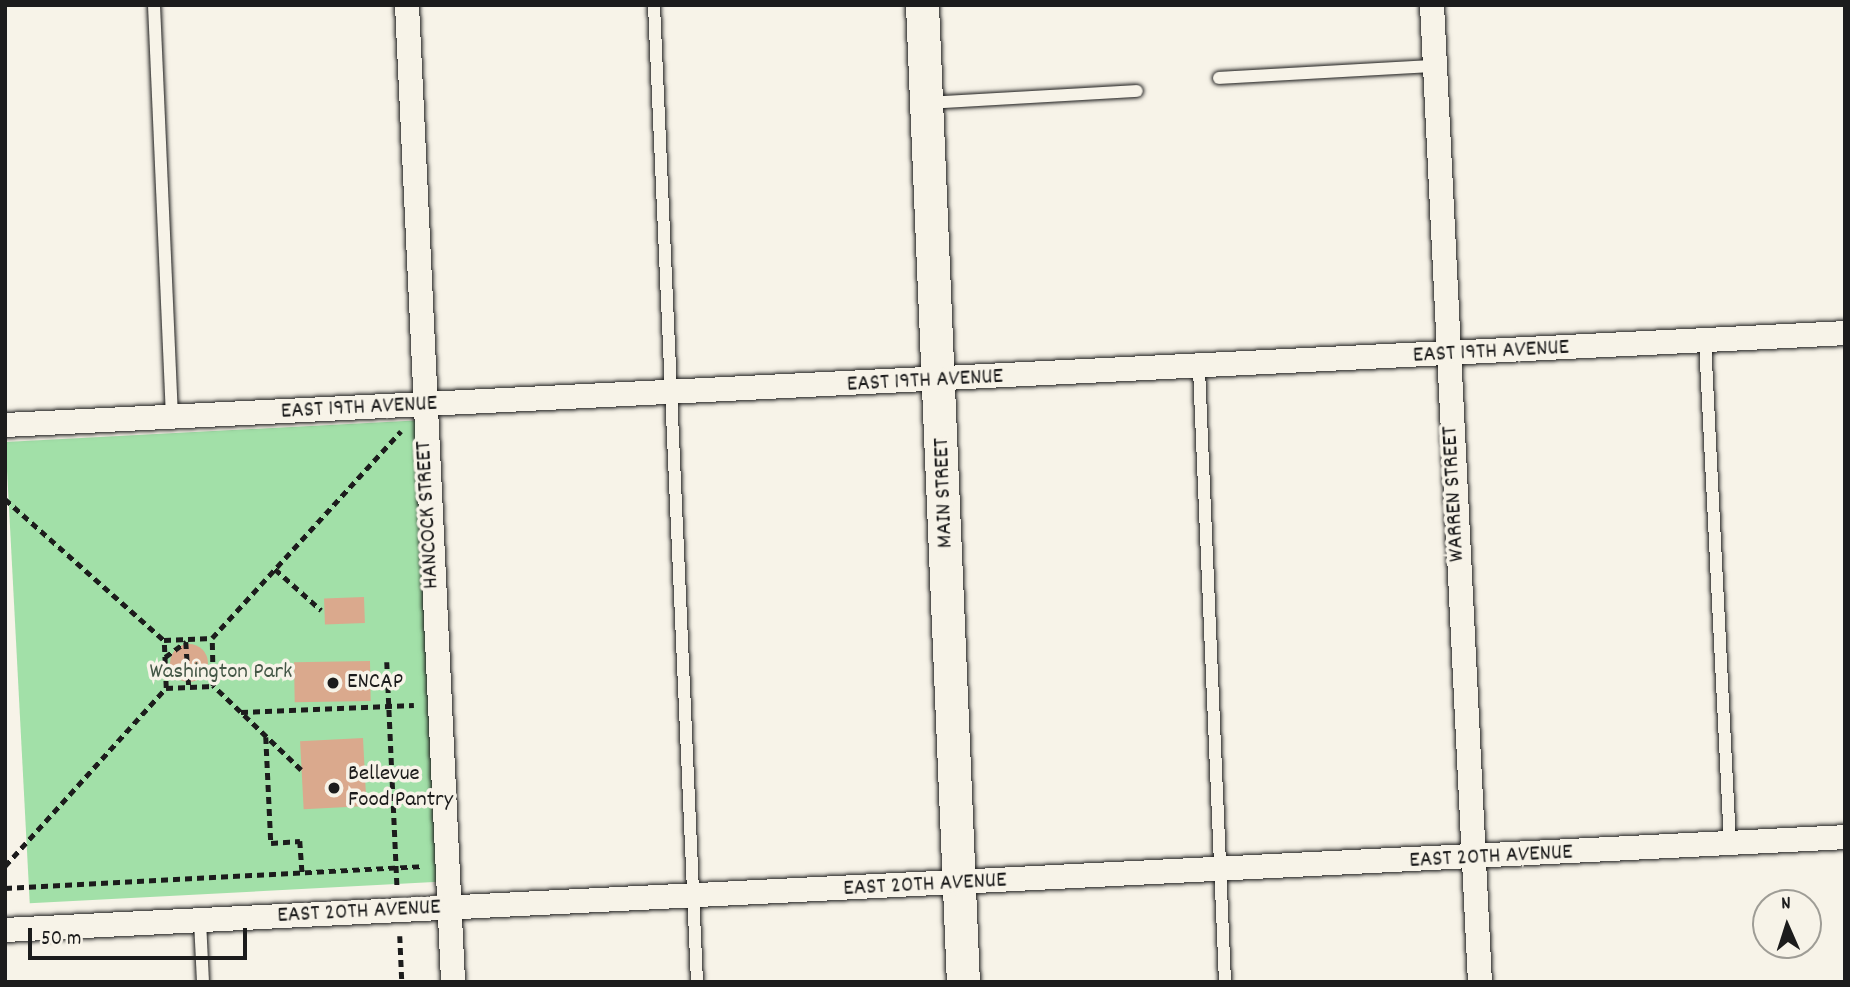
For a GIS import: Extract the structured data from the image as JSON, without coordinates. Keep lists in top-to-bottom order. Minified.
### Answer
{"streets":{"street":["EAST 19TH AVENUE","MAIN STREET","WARREN STREET","HANCOCK STREET","EAST 20TH AVENUE"]},"crossings":[["EAST 19TH AVENUE","MAIN STREET"],["EAST 19TH AVENUE","WARREN STREET"],["EAST 19TH AVENUE","HANCOCK STREET"],["MAIN STREET","EAST 20TH AVENUE"],["WARREN STREET","EAST 20TH AVENUE"],["HANCOCK STREET","EAST 20TH AVENUE"]],"parks":["Washington Park"],"places":["ENCAP","Bellevue Food Pantry"],"scale_bar":"50 m","north":"top"}
